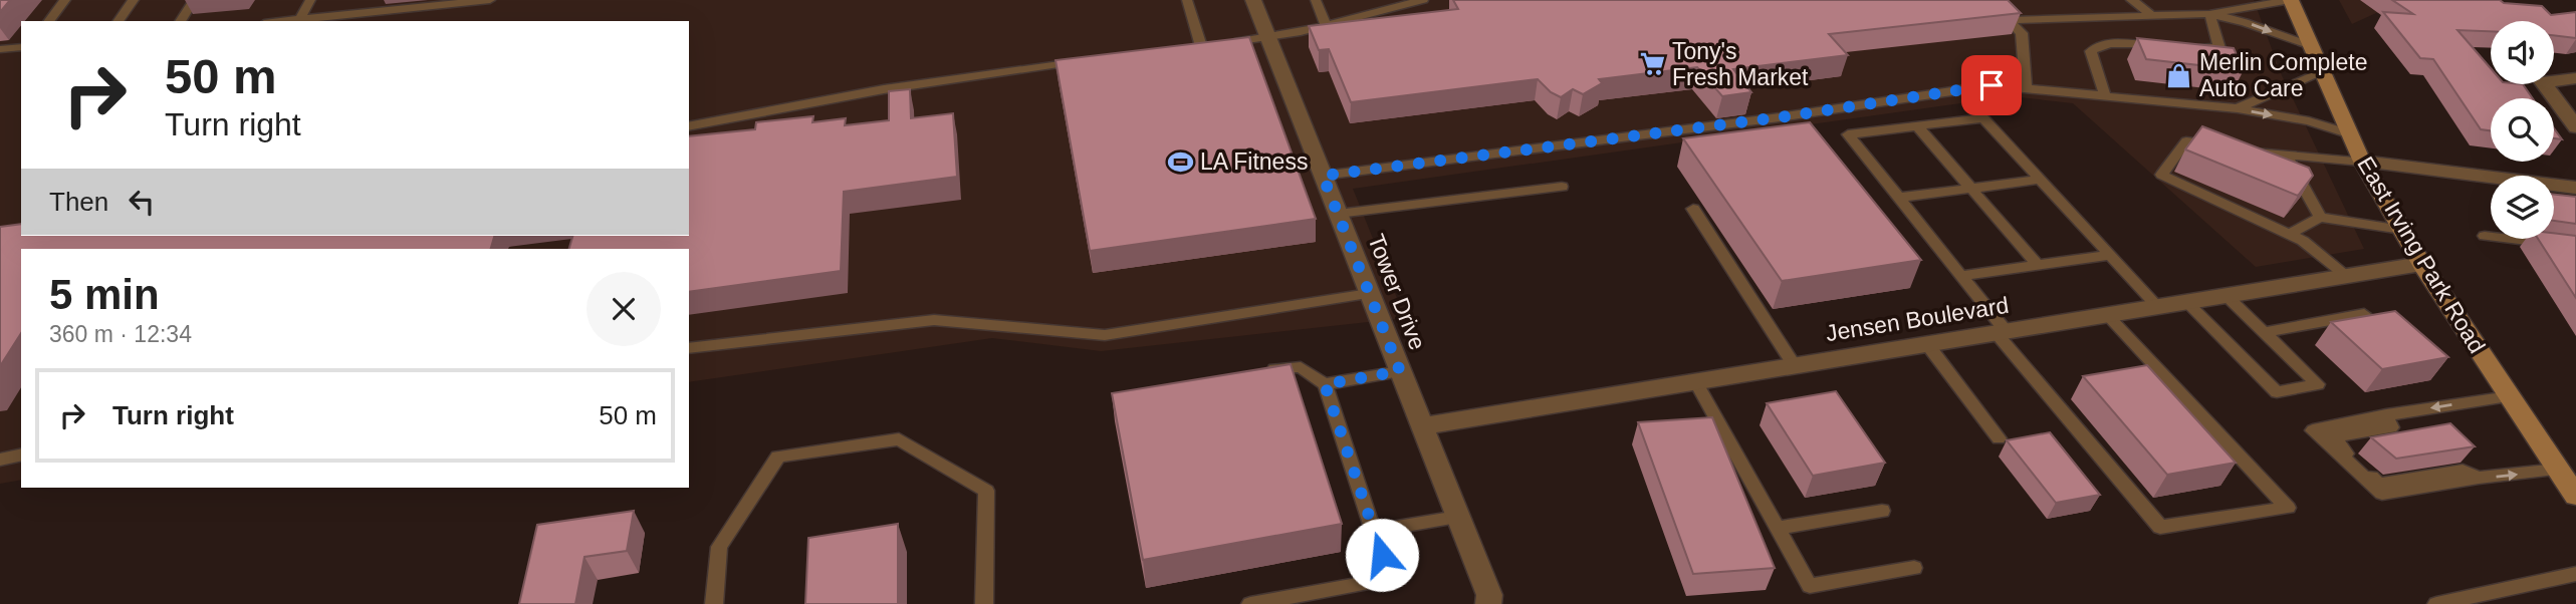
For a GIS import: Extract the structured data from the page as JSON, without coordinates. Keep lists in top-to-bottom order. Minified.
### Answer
{"streets":{"main road":["East Irving Park Road"],"street":["Tower Drive","Jensen Boulevard"]},"crossings":[["East Irving Park Road","Jensen Boulevard"],["Tower Drive","Jensen Boulevard"]],"places":{"supermarket":["Tony's Fresh Market"],"shop":["Merlin Complete Auto Care"],"sports":["LA Fitness"]},"page":{"turn":["50 m","Turn right"],"then":"Then","heading":["5 min","360 m · 12:34"],"list":[{"name":"Turn right","value":"50 m"}]}}
